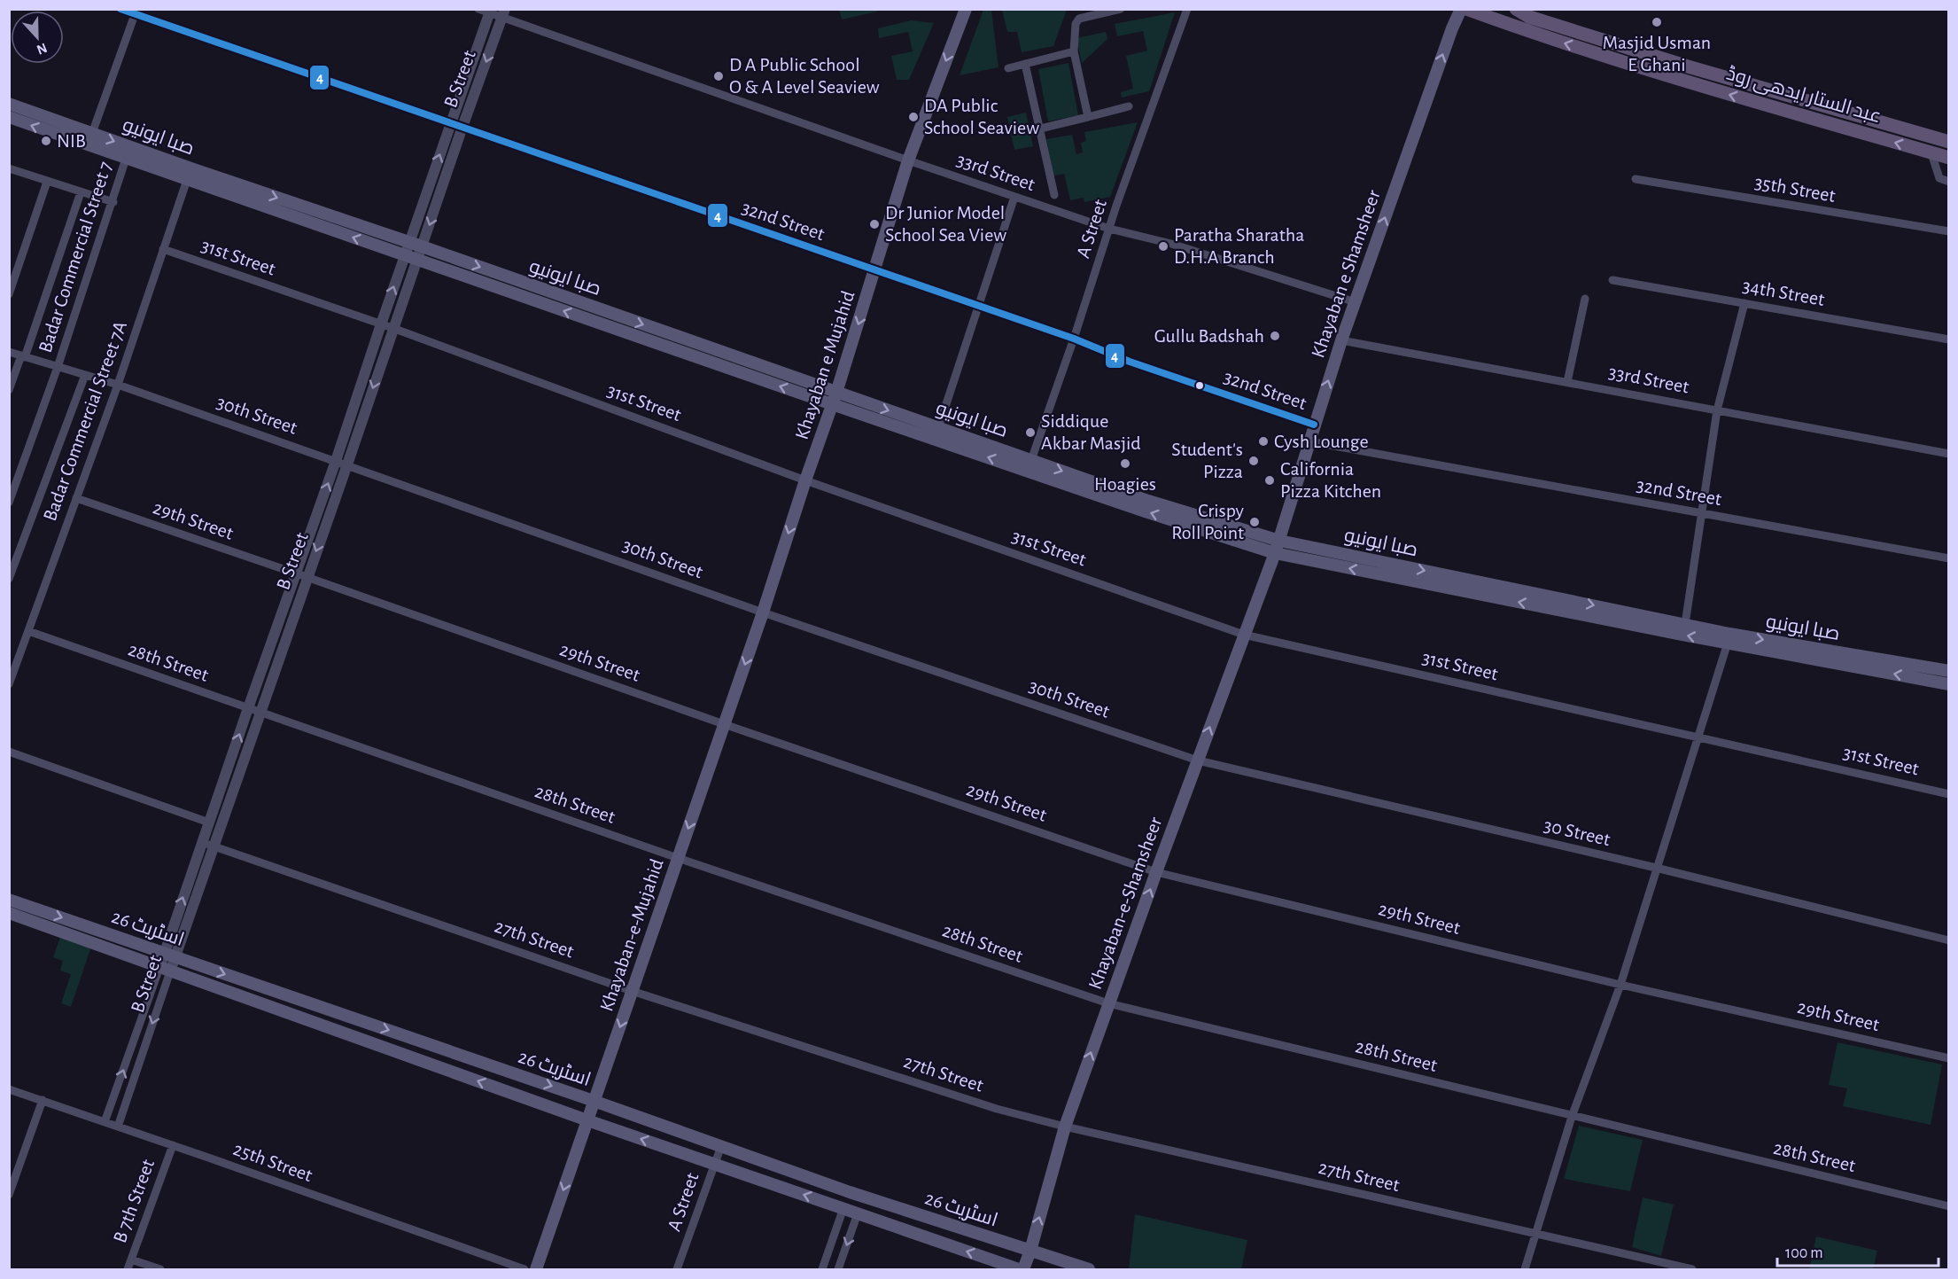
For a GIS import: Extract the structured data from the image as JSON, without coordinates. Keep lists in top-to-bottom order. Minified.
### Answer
{"streets":{"main road":["عبد الستار ایدھی روڈ","صبا ایونیو","Khayaban e Shamsheer","Khayaban e Mujahid","Khayaban-e-Shamsheer","اسٹریٹ 26","Khayaban-e-Mujahid"],"street":["B Street","33rd Street","35th Street","32nd Street","A Street","Badar Commercial Street 7","31st Street","34th Street","30th Street","Badar Commercial Street 7A","29th Street","28th Street","30 Street","27th Street","25th Street","B 7th Street"]},"crossings":[["B Street","صبا ایونیو"],["B Street","33rd Street"],["B Street","32nd Street"],["B Street","31st Street"],["B Street","30th Street"],["B Street","29th Street"],["B Street","28th Street"],["B Street","اسٹریٹ 26"],["B Street","27th Street"],["B Street","25th Street"],["صبا ایونیو","A Street"],["صبا ایونیو","Badar Commercial Street 7"],["صبا ایونیو","Khayaban e Shamsheer"],["صبا ایونیو","Khayaban e Mujahid"],["صبا ایونیو","Badar Commercial Street 7A"],["صبا ایونیو","Khayaban-e-Shamsheer"],["33rd Street","A Street"],["33rd Street","Khayaban e Shamsheer"],["33rd Street","Khayaban e Mujahid"],["32nd Street","A Street"],["32nd Street","Khayaban e Shamsheer"],["32nd Street","Khayaban e Mujahid"],["A Street","اسٹریٹ 26"],["Badar Commercial Street 7","30th Street"],["31st Street","Khayaban e Mujahid"],["31st Street","Badar Commercial Street 7A"],["31st Street","Khayaban-e-Shamsheer"],["Khayaban e Shamsheer","Khayaban-e-Shamsheer"],["Khayaban e Mujahid","30th Street"],["Khayaban e Mujahid","Khayaban-e-Mujahid"],["30th Street","Badar Commercial Street 7A"],["30th Street","30 Street"],["30th Street","Khayaban-e-Shamsheer"],["30th Street","Khayaban-e-Mujahid"],["Badar Commercial Street 7A","29th Street"],["Badar Commercial Street 7A","28th Street"],["29th Street","Khayaban-e-Shamsheer"],["29th Street","Khayaban-e-Mujahid"],["28th Street","Khayaban-e-Shamsheer"],["28th Street","Khayaban-e-Mujahid"],["30 Street","Khayaban-e-Shamsheer"],["Khayaban-e-Shamsheer","اسٹریٹ 26"],["Khayaban-e-Shamsheer","27th Street"],["اسٹریٹ 26","Khayaban-e-Mujahid"],["Khayaban-e-Mujahid","27th Street"],["25th Street","B 7th Street"]],"one_way":["Khayaban e Shamsheer","Khayaban e Mujahid","Khayaban-e-Shamsheer","Khayaban-e-Mujahid"],"places":["Masjid Usman E Ghani","D A Public School O & A Level Seaview","DA Public School Seaview","NIB","Dr Junior Model School Sea View","Paratha Sharatha D.H.A Branch","Gullu Badshah","Siddique Akbar Masjid","Cysh Lounge","Student's Pizza","Hoagies","California Pizza Kitchen","Crispy Roll Point"],"lines":["transit line 4"],"scale_bar":"100 m","north":"bottom"}
